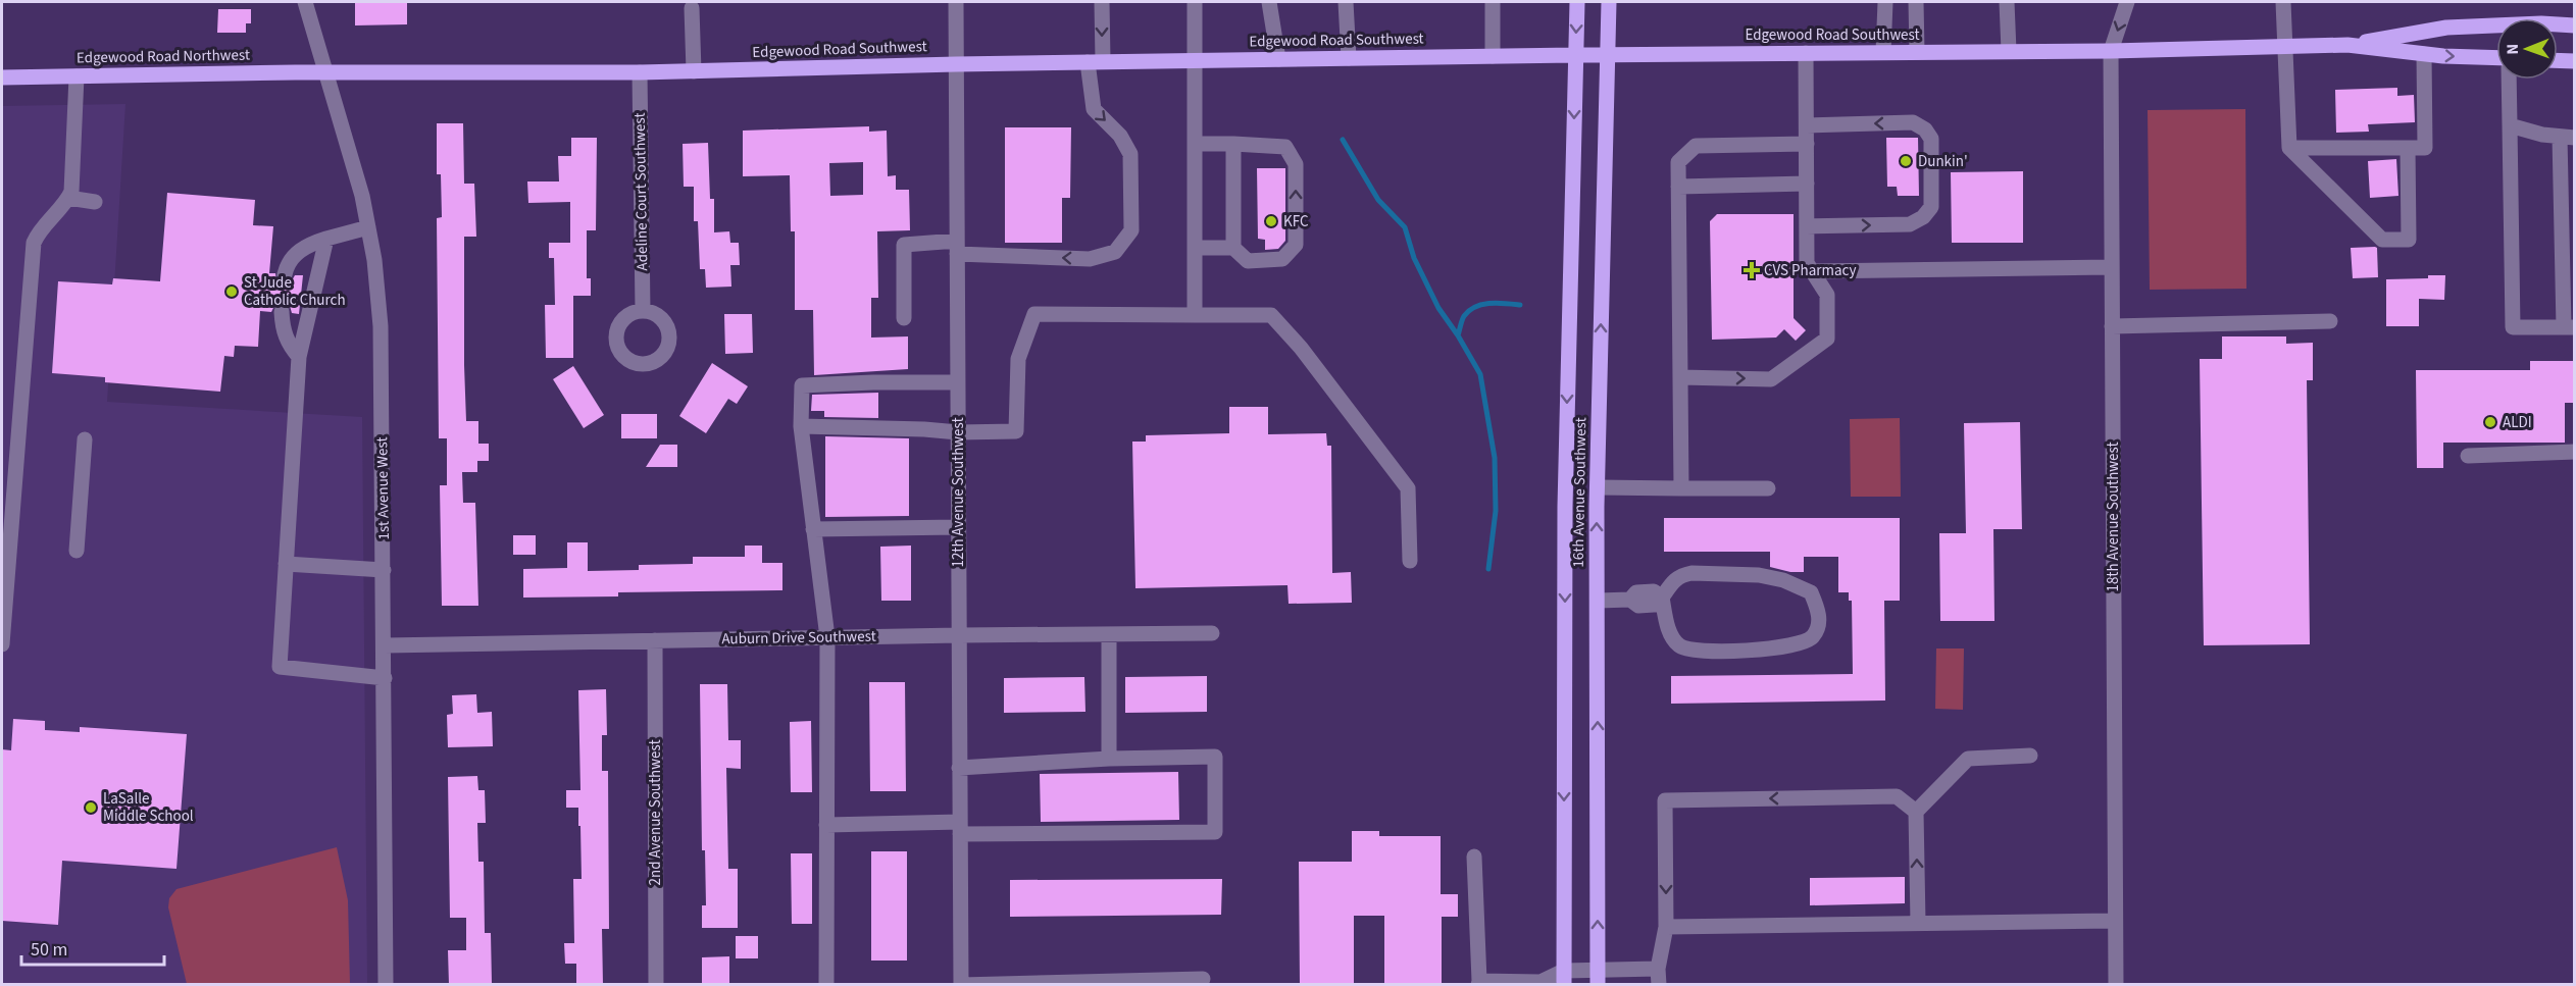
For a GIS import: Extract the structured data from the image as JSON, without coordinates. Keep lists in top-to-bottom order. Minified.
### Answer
{"streets":{"main road":["Edgewood Road Southwest","Edgewood Road Northwest","16th Avenue Southwest"],"street":["Adeline Court Southwest","1st Avenue West","12th Avenue Southwest","18th Avenue Southwest","Auburn Drive Southwest","2nd Avenue Southwest"]},"crossings":[["Edgewood Road Southwest","Edgewood Road Northwest"],["Edgewood Road Southwest","Adeline Court Southwest"],["Edgewood Road Southwest","1st Avenue West"],["Edgewood Road Southwest","12th Avenue Southwest"],["Edgewood Road Southwest","16th Avenue Southwest"],["Edgewood Road Southwest","18th Avenue Southwest"],["Edgewood Road Northwest","1st Avenue West"],["1st Avenue West","Auburn Drive Southwest"],["12th Avenue Southwest","Auburn Drive Southwest"],["Auburn Drive Southwest","2nd Avenue Southwest"]],"places":{"other":["Dunkin'","KFC","St Jude Catholic Church","ALDI","LaSalle Middle School"],"health":["CVS Pharmacy"]},"scale_bar":"50 m","north":"left"}
